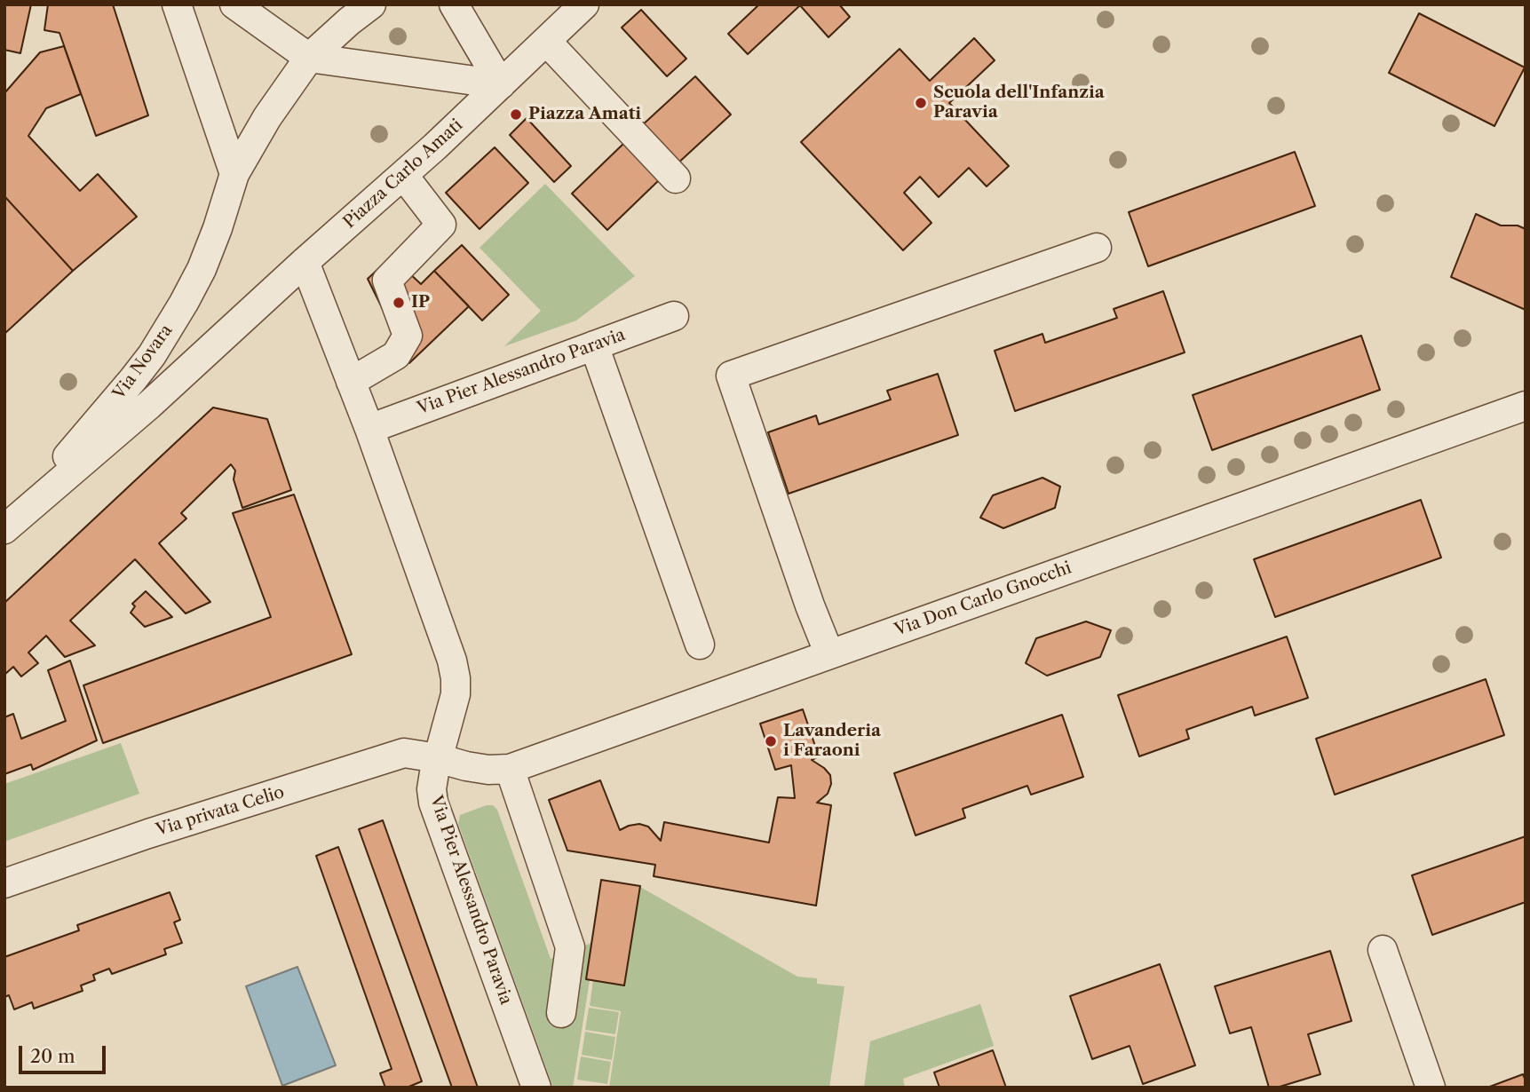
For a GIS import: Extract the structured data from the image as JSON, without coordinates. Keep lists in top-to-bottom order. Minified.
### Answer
{"streets":{"street":["Piazza Carlo Amati","Via Novara","Via Pier Alessandro Paravia","Via Don Carlo Gnocchi","Via privata Celio"]},"crossings":[["Piazza Carlo Amati","Via Novara"],["Piazza Carlo Amati","Via Pier Alessandro Paravia"],["Via Novara","Via Pier Alessandro Paravia"],["Via Pier Alessandro Paravia","Via Don Carlo Gnocchi"],["Via Pier Alessandro Paravia","Via privata Celio"],["Via Don Carlo Gnocchi","Via privata Celio"]],"places":["Scuola dell'Infanzia Paravia","Piazza Amati","IP","Lavanderia i Faraoni"],"scale_bar":"20 m"}
